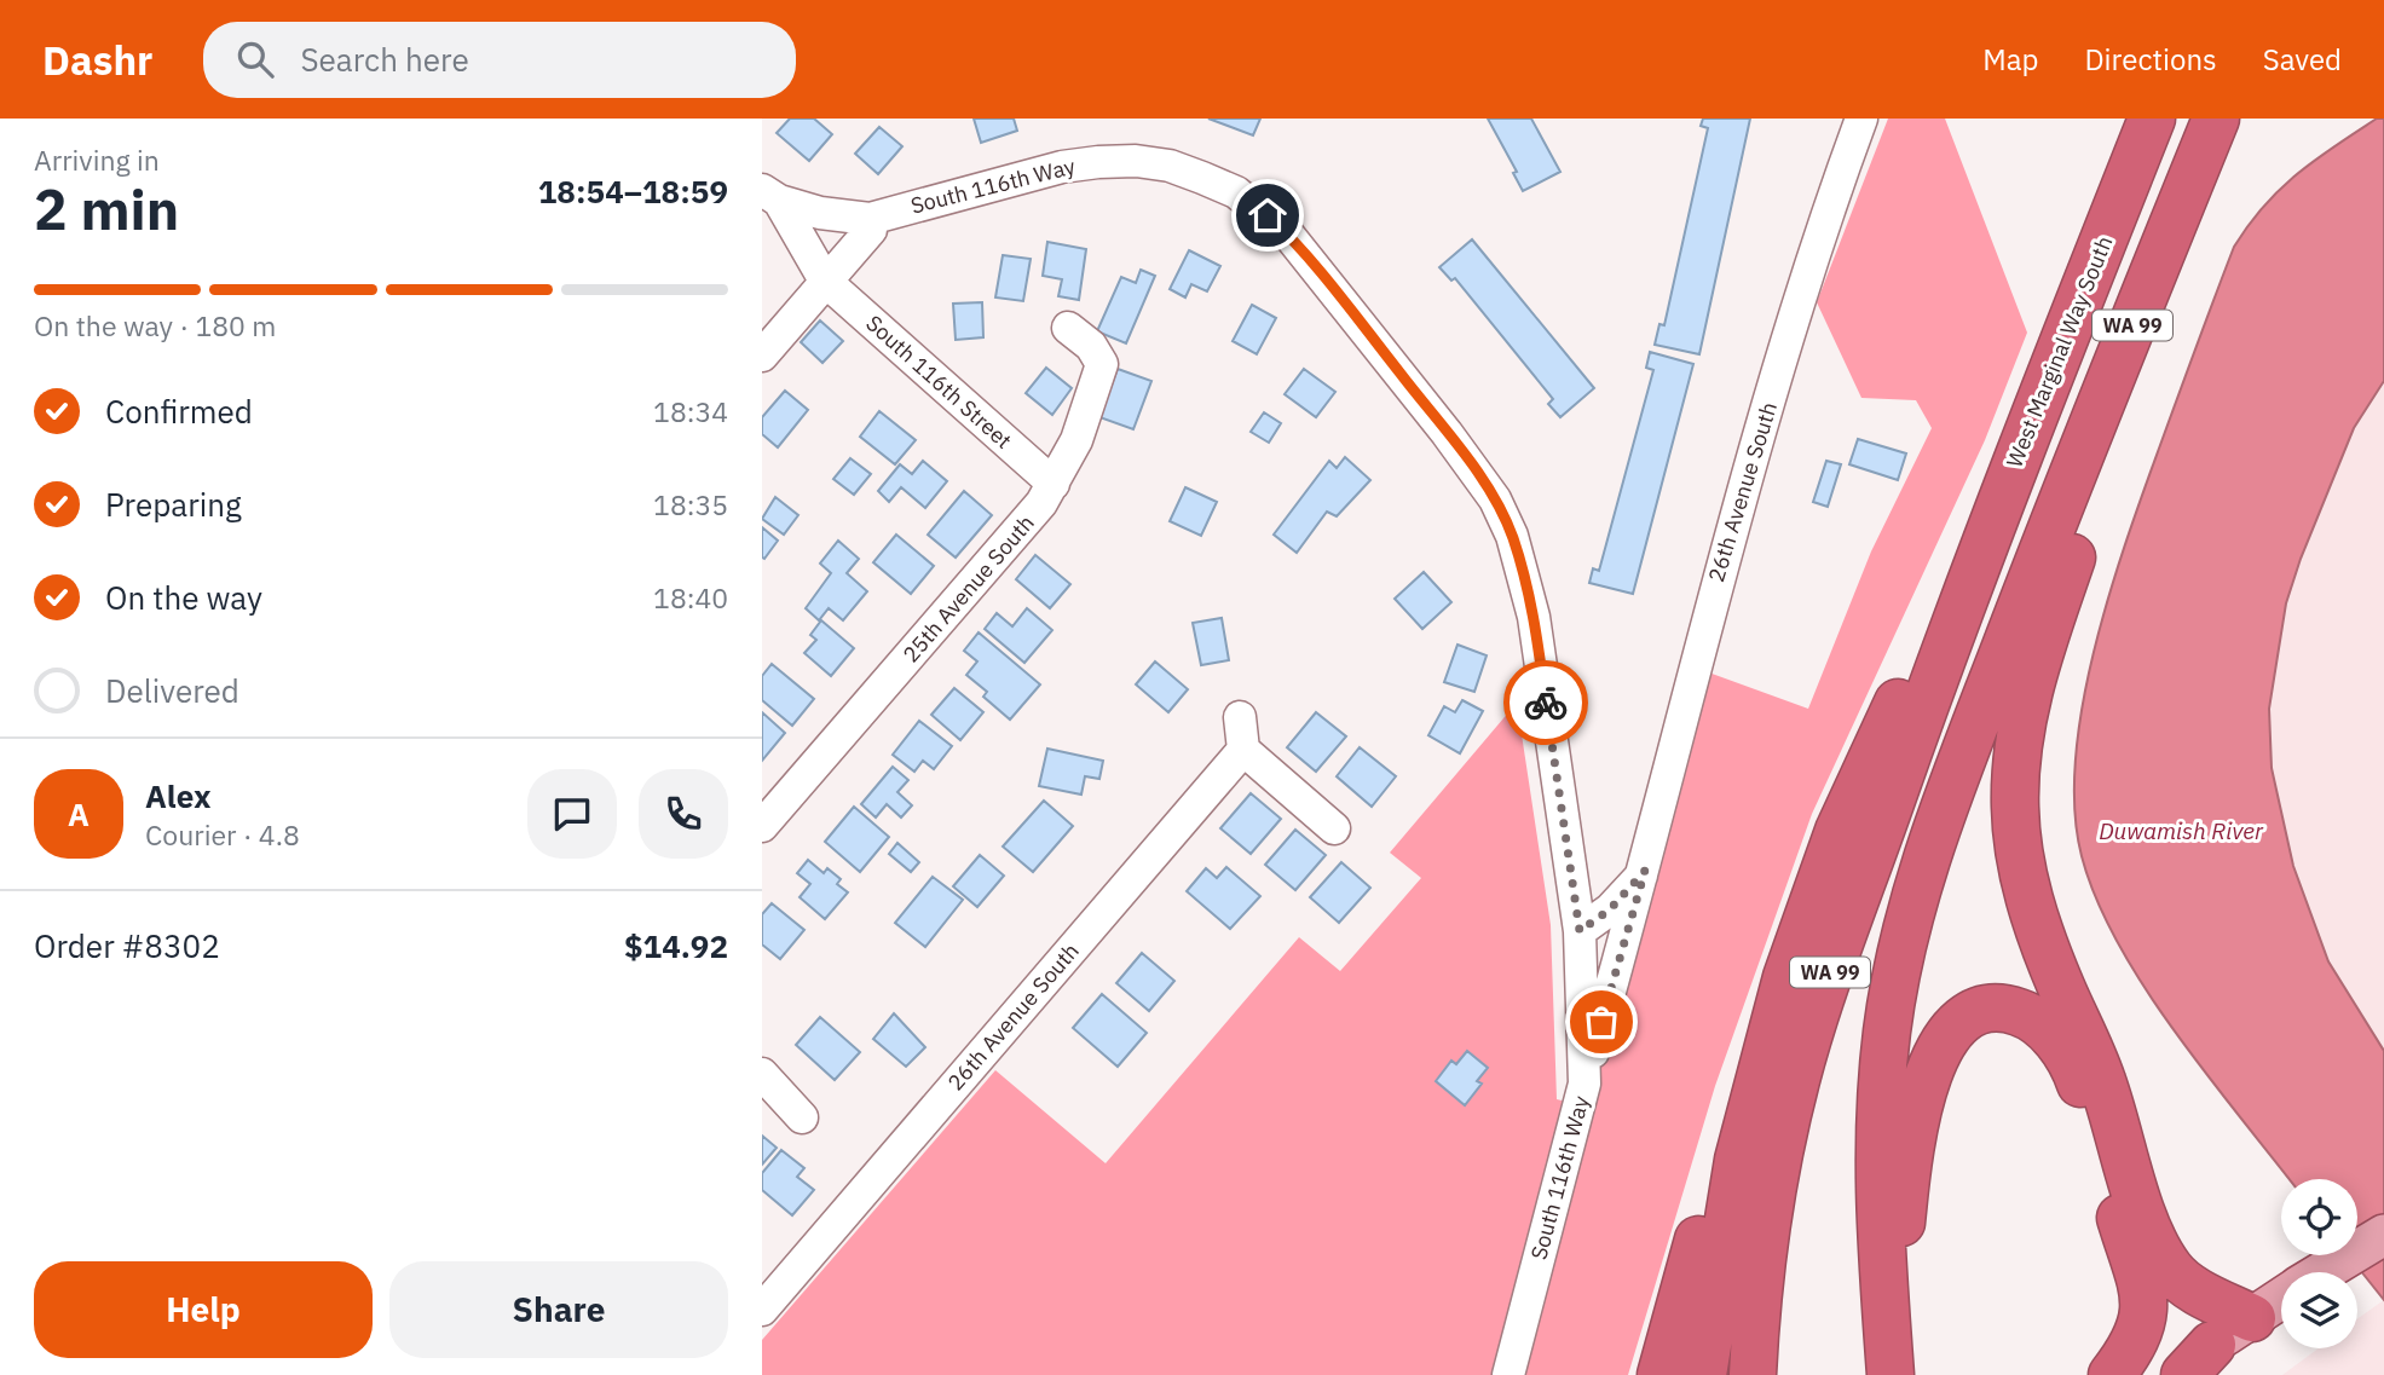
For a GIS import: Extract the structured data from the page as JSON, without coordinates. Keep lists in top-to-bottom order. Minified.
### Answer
{"streets":{"highway":["WA 99","West Marginal Way South"],"street":["South 116th Way","South 116th Street","26th Avenue South","25th Avenue South"]},"crossings":[["South 116th Way","26th Avenue South"],["WA 99","West Marginal Way South"],["South 116th Street","25th Avenue South"]],"water":["Duwamish River"],"page":{"header":"Dashr","search":"Search here","nav":["Map","Directions","Saved"],"heading":["2 min","Arriving in","18:54–18:59"],"panel":["Alex","Courier · 4.8","Order #8302","$14.92"],"bar":"On the way · 180 m","list":[["Confirmed","18:34"],["Preparing","18:35"],["On the way","18:40"],"Delivered"],"round":"A","buttons":["Help","Share"]}}
